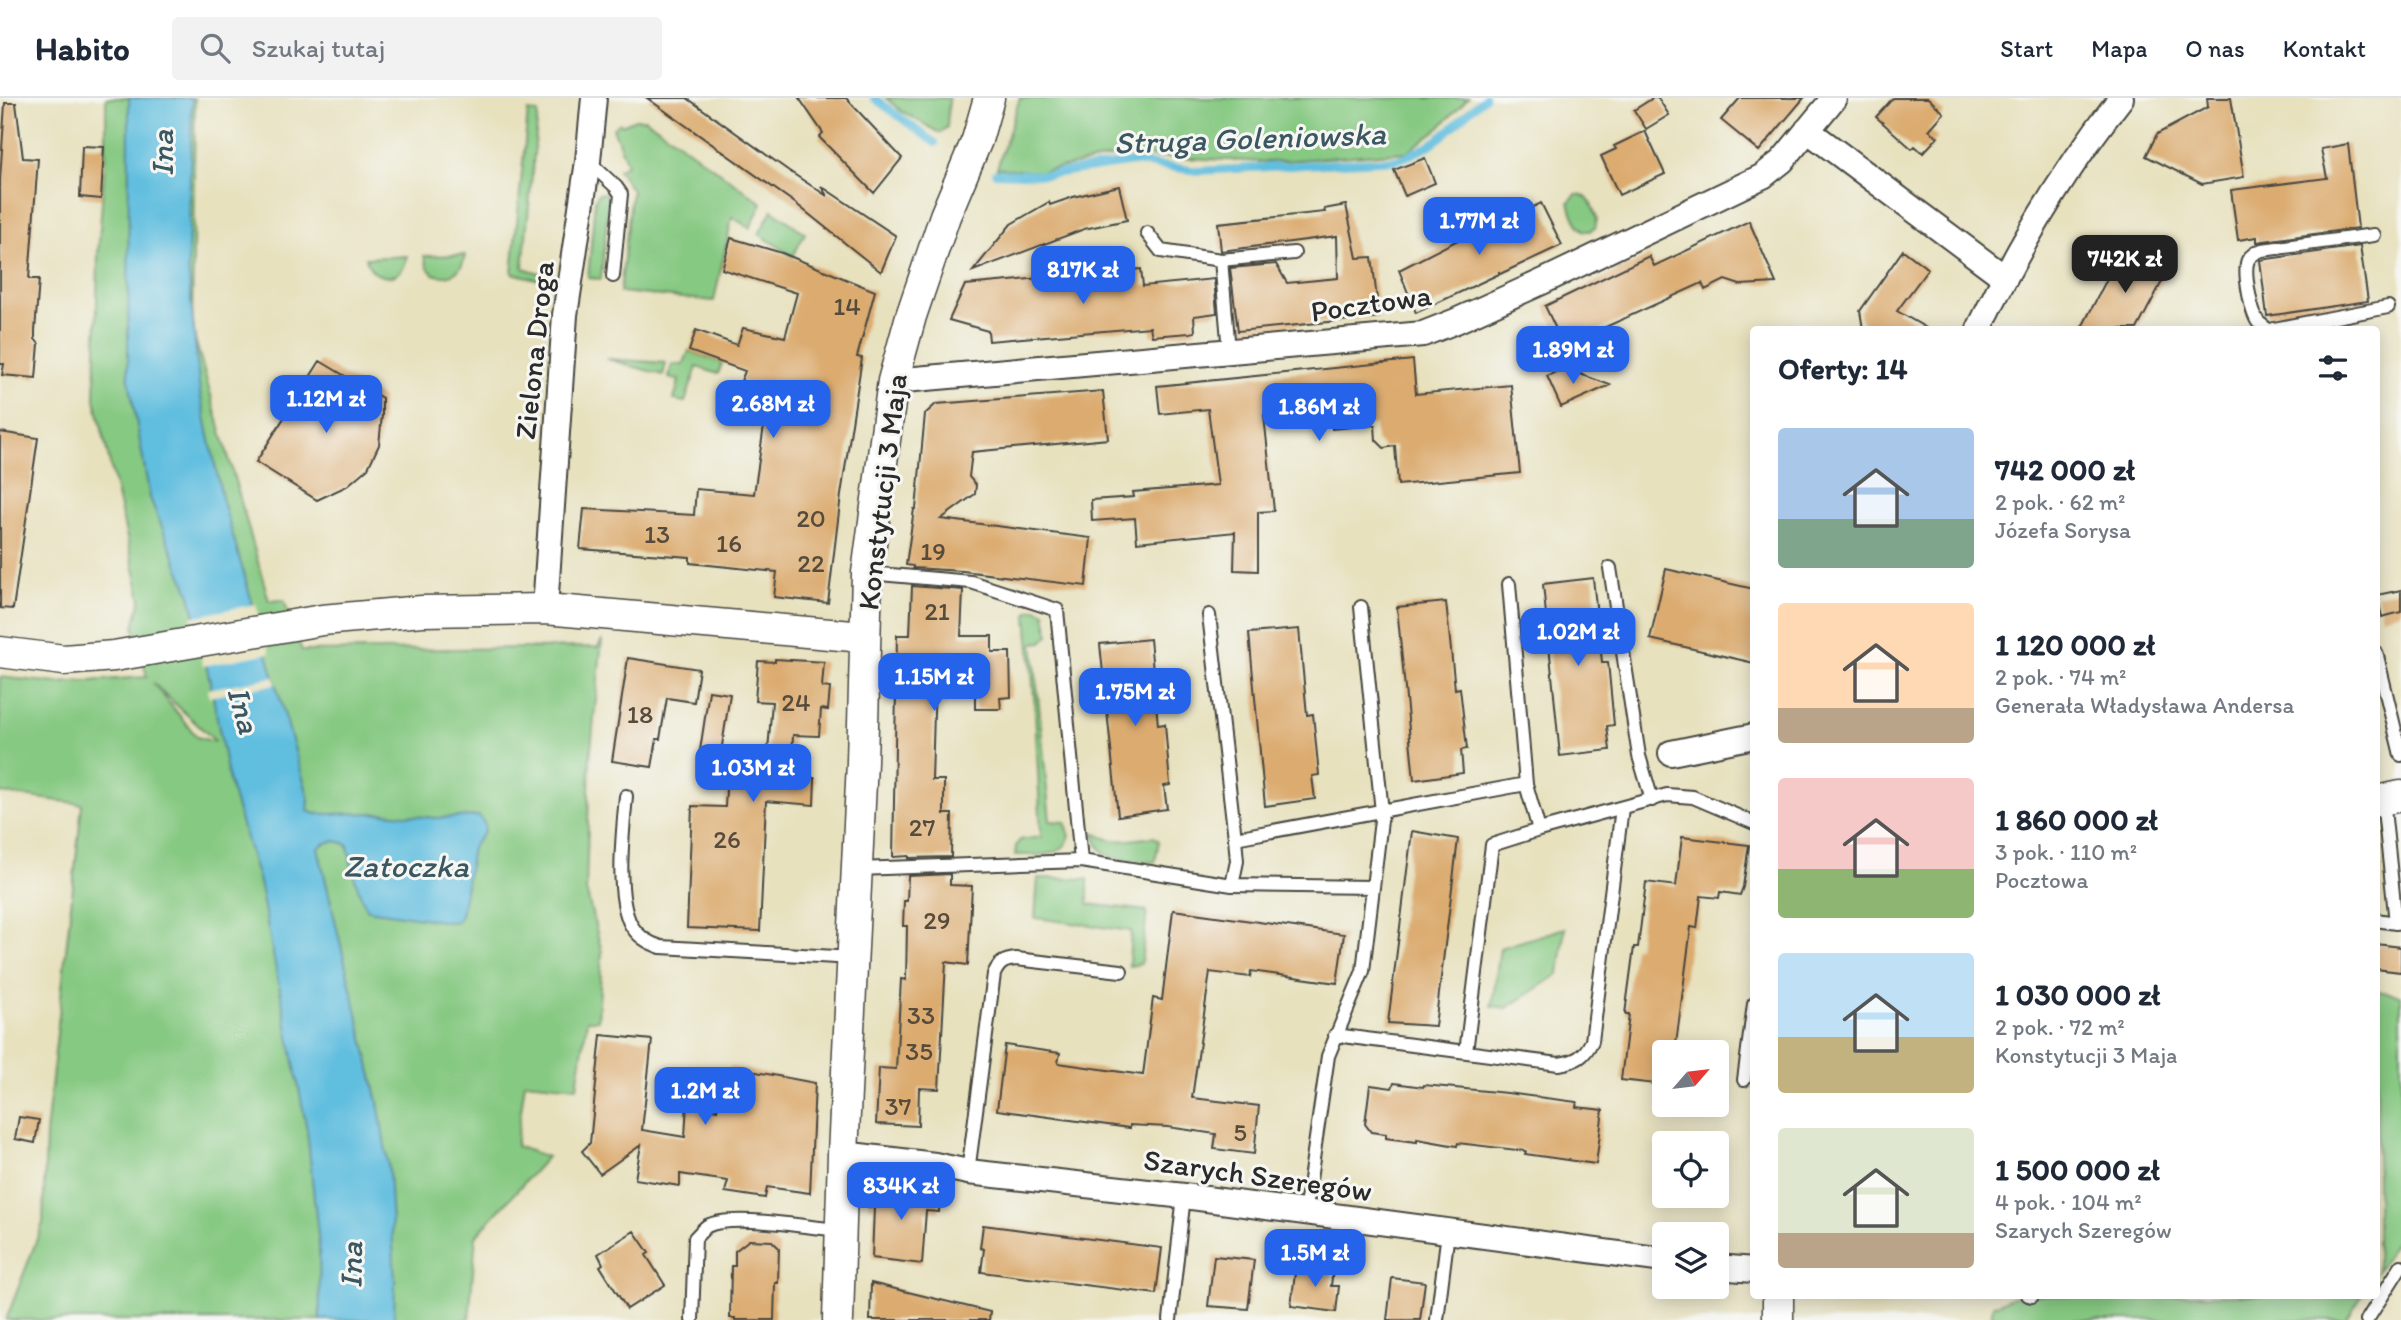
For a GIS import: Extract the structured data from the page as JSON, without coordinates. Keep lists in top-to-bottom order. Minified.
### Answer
{"streets":{"street":["Pocztowa","Zielona Droga","Konstytucji 3 Maja","Szarych Szeregów"]},"crossings":[["Pocztowa","Konstytucji 3 Maja"],["Konstytucji 3 Maja","Szarych Szeregów"]],"water":["Struga Goleniowska","Ina","Zatoczka"],"house_numbers":["14","20","13","16","19","22","21","24","18","27","26","29","33","35","37","5"],"north":"top right","page":{"header":"Habito","search":"Szukaj tutaj","nav":["Start","Mapa","O nas","Kontakt"],"price":["1.77M zł","742K zł","817K zł","1.89M zł","1.12M zł","2.68M zł","1.86M zł","1.02M zł","1.15M zł","1.75M zł","1.03M zł","1.2M zł","834K zł","1.5M zł"],"heading":"Oferty: 14","list":[{"name":"742 000 zł","note":"2 pok. · 62 m² · Józefa Sorysa"},{"name":"1 120 000 zł","note":"2 pok. · 74 m² · Generała Władysława Andersa"},{"name":"1 860 000 zł","note":"3 pok. · 110 m² · Pocztowa"},{"name":"1 030 000 zł","note":"2 pok. · 72 m² · Konstytucji 3 Maja"},{"name":"1 500 000 zł","note":"4 pok. · 104 m² · Szarych Szeregów"}]}}
